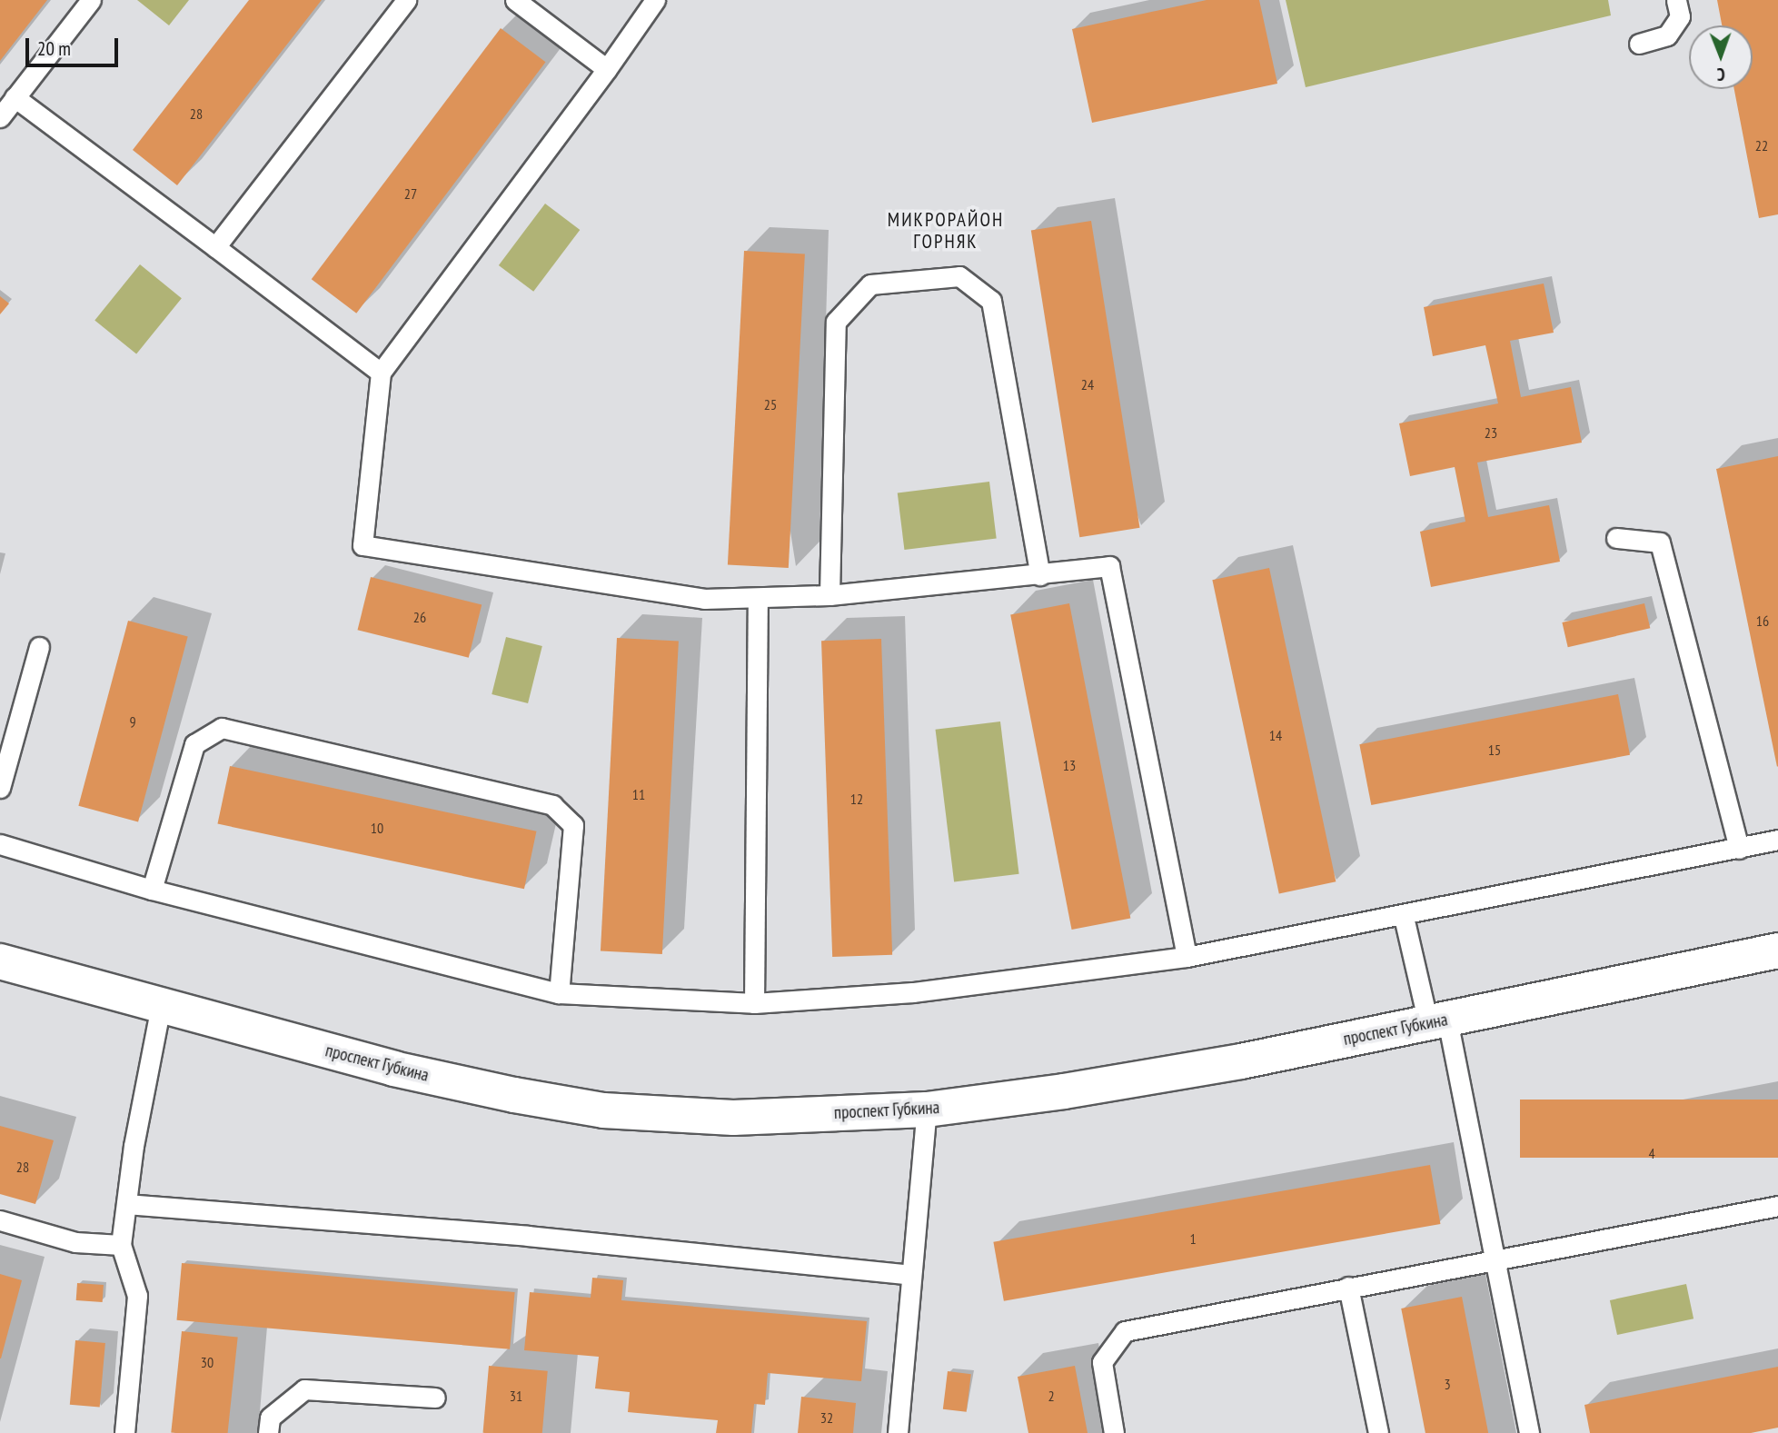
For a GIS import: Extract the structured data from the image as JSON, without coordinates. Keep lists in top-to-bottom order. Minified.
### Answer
{"streets":{"main road":["проспект Губкина"]},"districts":["МИКРОРАЙОН ГОРНЯК"],"house_numbers":["28","22","27","24","25","23","26","16","9","14","15","13","11","12","10","4","28","1","30","3","31","2","32"],"scale_bar":"20 m","north":"bottom"}
